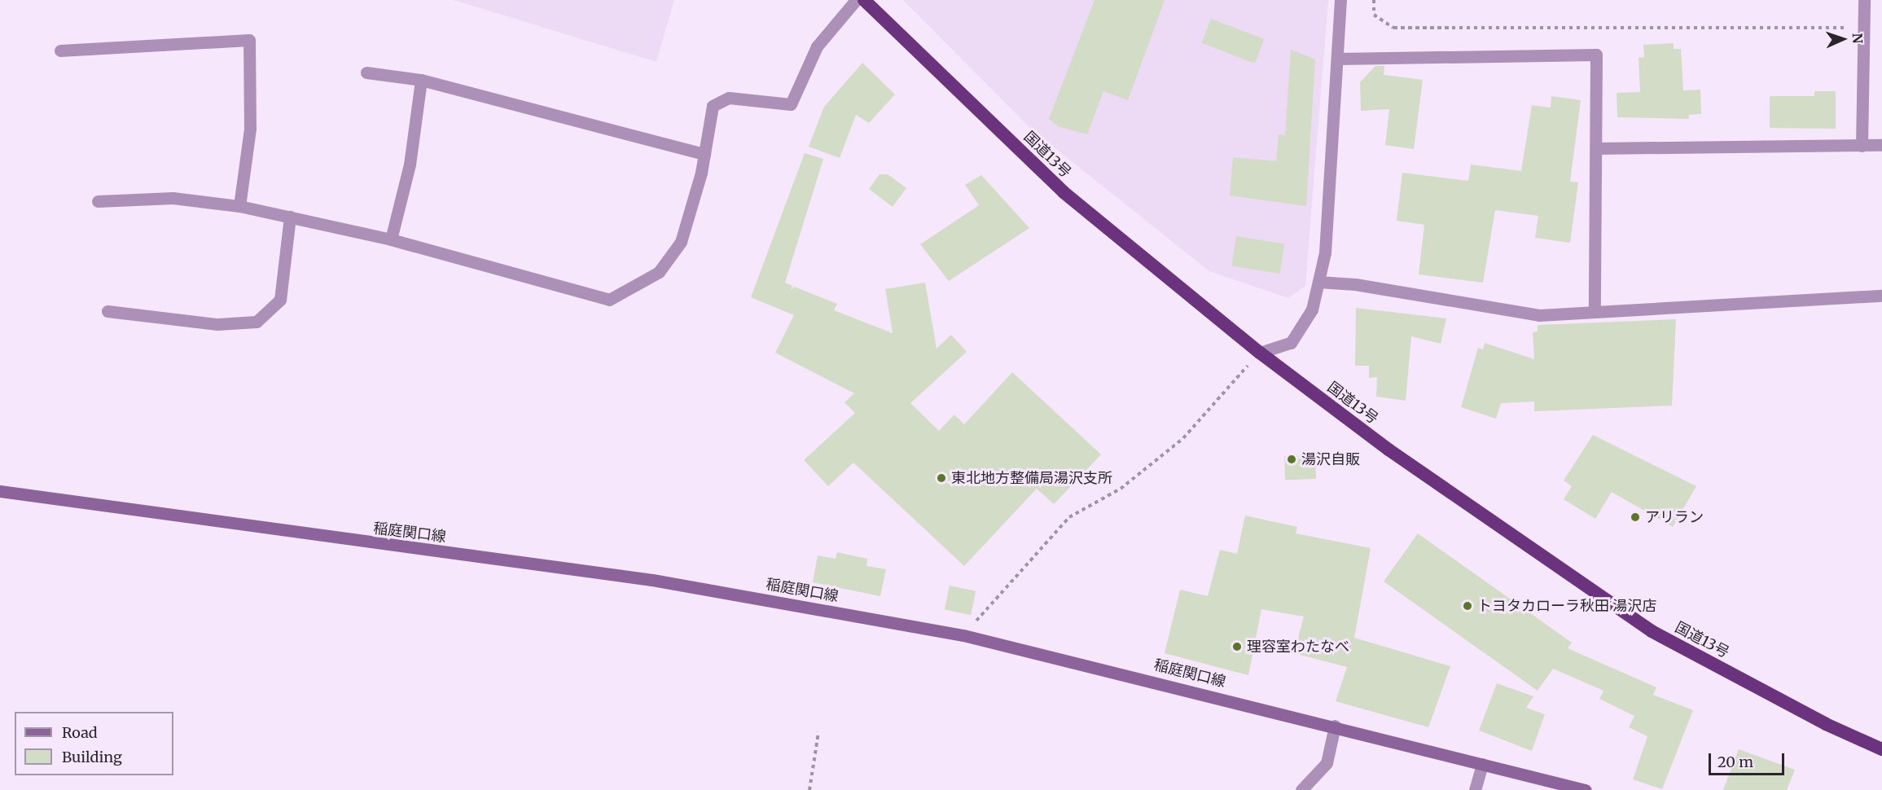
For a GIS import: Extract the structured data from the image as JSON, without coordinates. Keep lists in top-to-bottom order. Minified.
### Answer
{"streets":{"highway":["国道13号"],"main road":["稲庭関口線"]},"places":["湯沢自販","東北地方整備局湯沢支所","アリラン","トヨタカローラ秋田 湯沢店","理容室わたなべ"],"legend":["Road","Building"],"scale_bar":"20 m","north":"right"}
